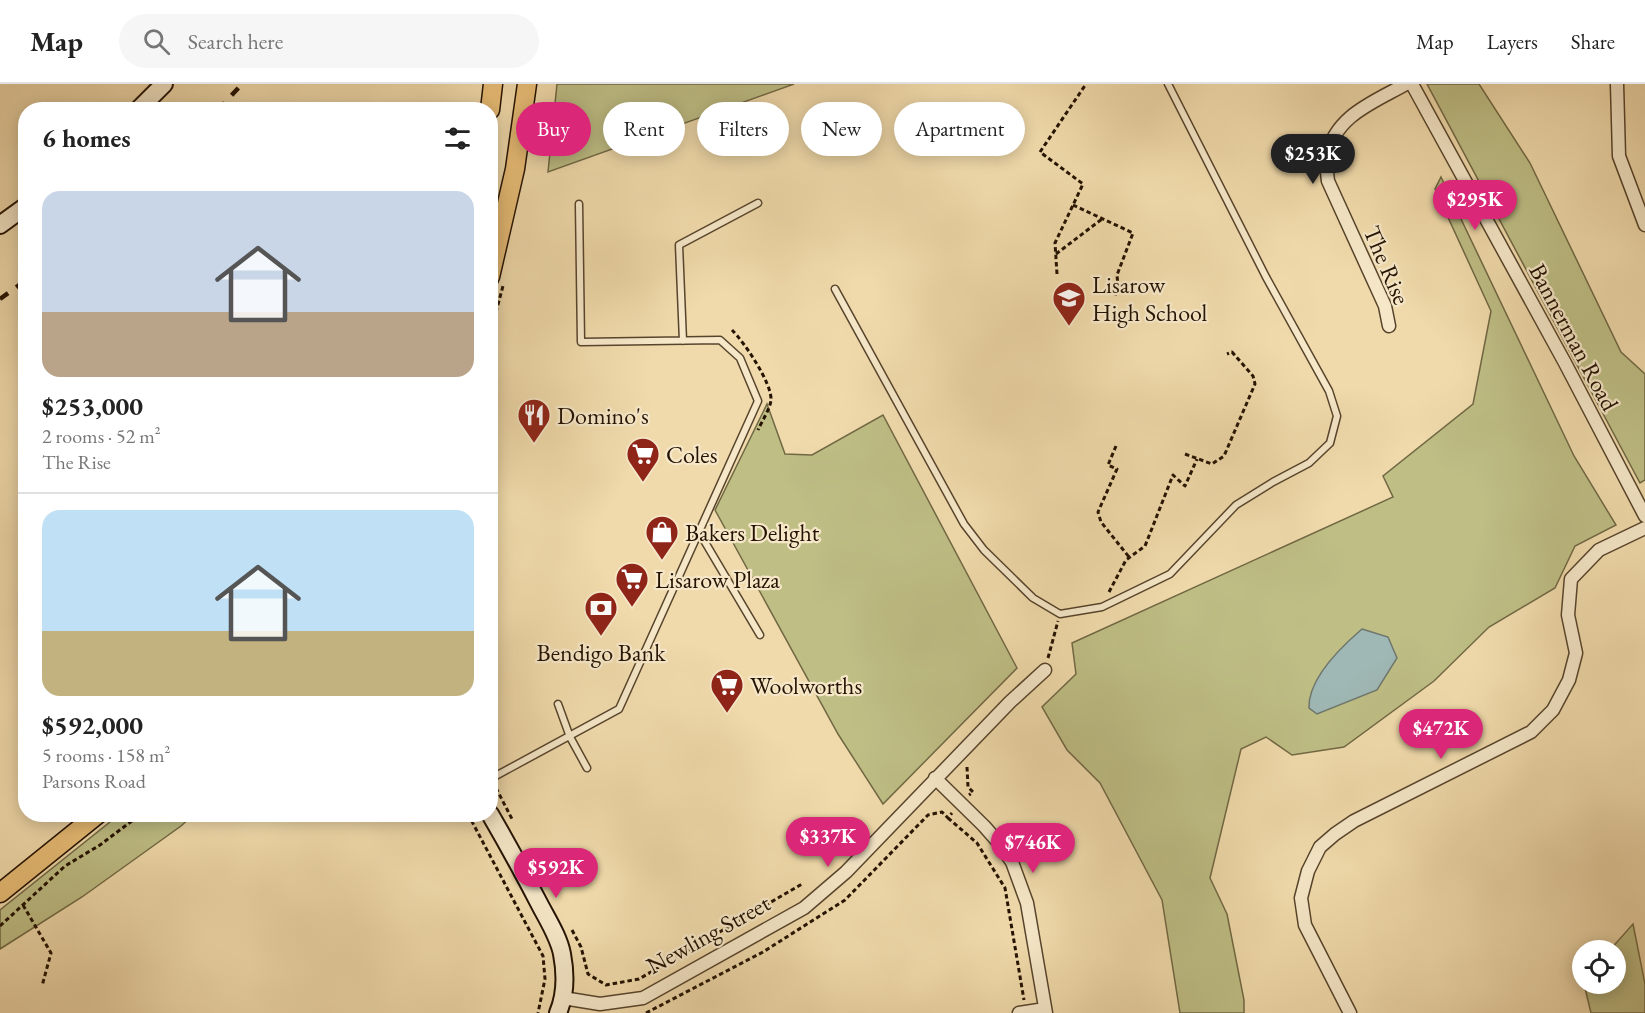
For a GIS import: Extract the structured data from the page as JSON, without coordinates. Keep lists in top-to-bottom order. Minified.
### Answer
{"streets":{"street":["The Rise","Bannerman Road","Newling Street"]},"places":{"school or university":["Lisarow High School"],"restaurant":["Domino's"],"supermarket":["Coles","Lisarow Plaza","Woolworths"],"shop":["Bakers Delight"],"bank":["Bendigo Bank"]},"page":{"header":"Map","search":"Search here","nav":["Map","Layers","Share"],"chip":["Buy","Rent","Filters","New","Apartment"],"heading":"6 homes","price":["$253K","$295K","$472K","$337K","$746K","$592K"],"list":[{"name":"$253,000","note":"2 rooms · 52 m² · The Rise"},{"name":"$592,000","note":"5 rooms · 158 m² · Parsons Road"}]}}
